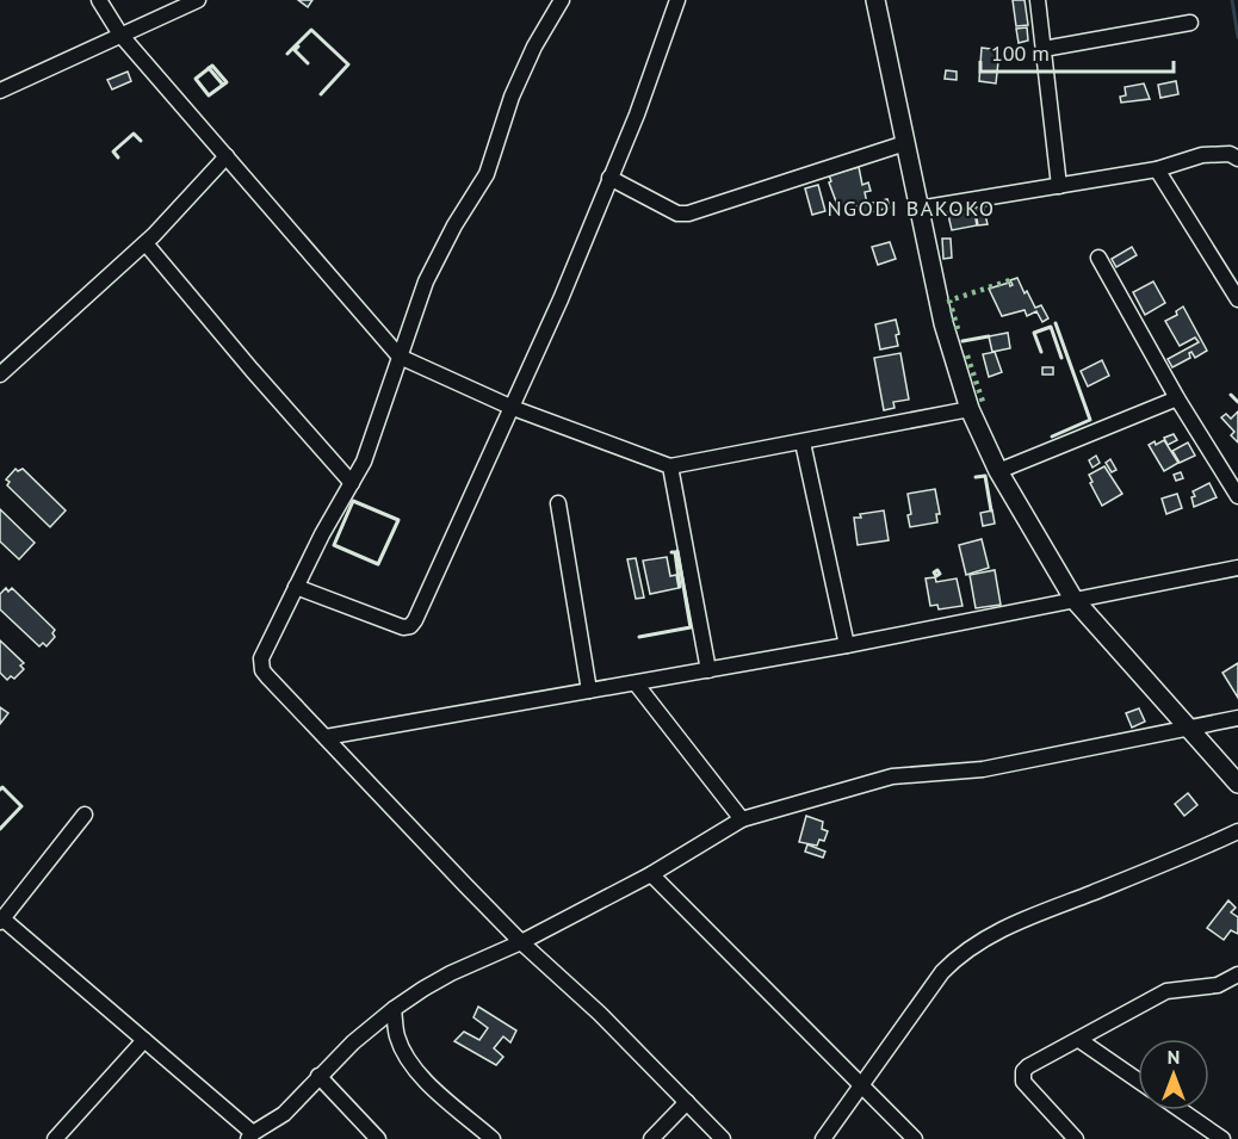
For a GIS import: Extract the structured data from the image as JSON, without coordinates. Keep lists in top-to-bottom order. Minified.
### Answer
{"districts":["NGODI BAKOKO"],"scale_bar":"100 m","north":"top"}
